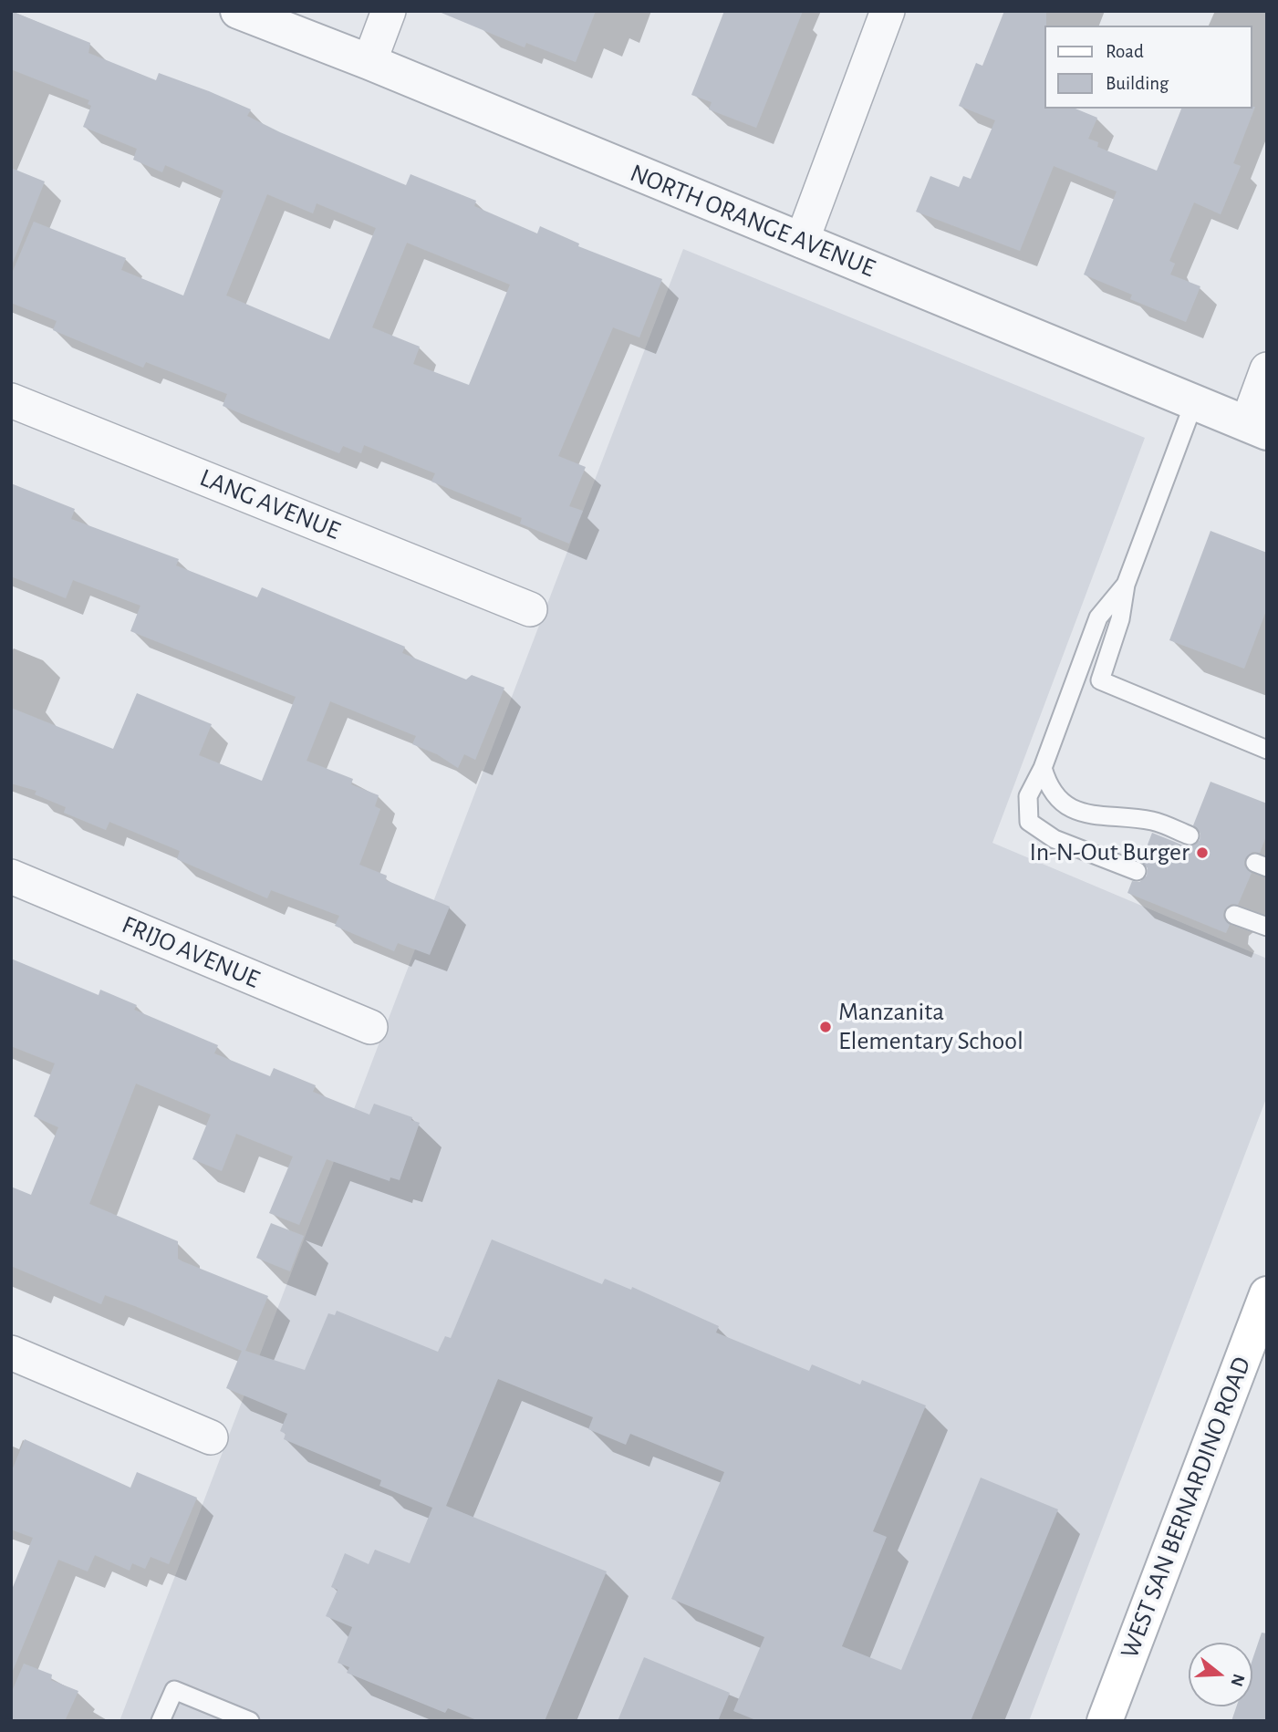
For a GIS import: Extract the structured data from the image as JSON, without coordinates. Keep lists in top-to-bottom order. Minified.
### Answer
{"streets":{"main road":["WEST SAN BERNARDINO ROAD"],"street":["NORTH ORANGE AVENUE","LANG AVENUE","FRIJO AVENUE"]},"places":["In-N-Out Burger","Manzanita Elementary School"],"legend":["Road","Building"],"north":"right"}
